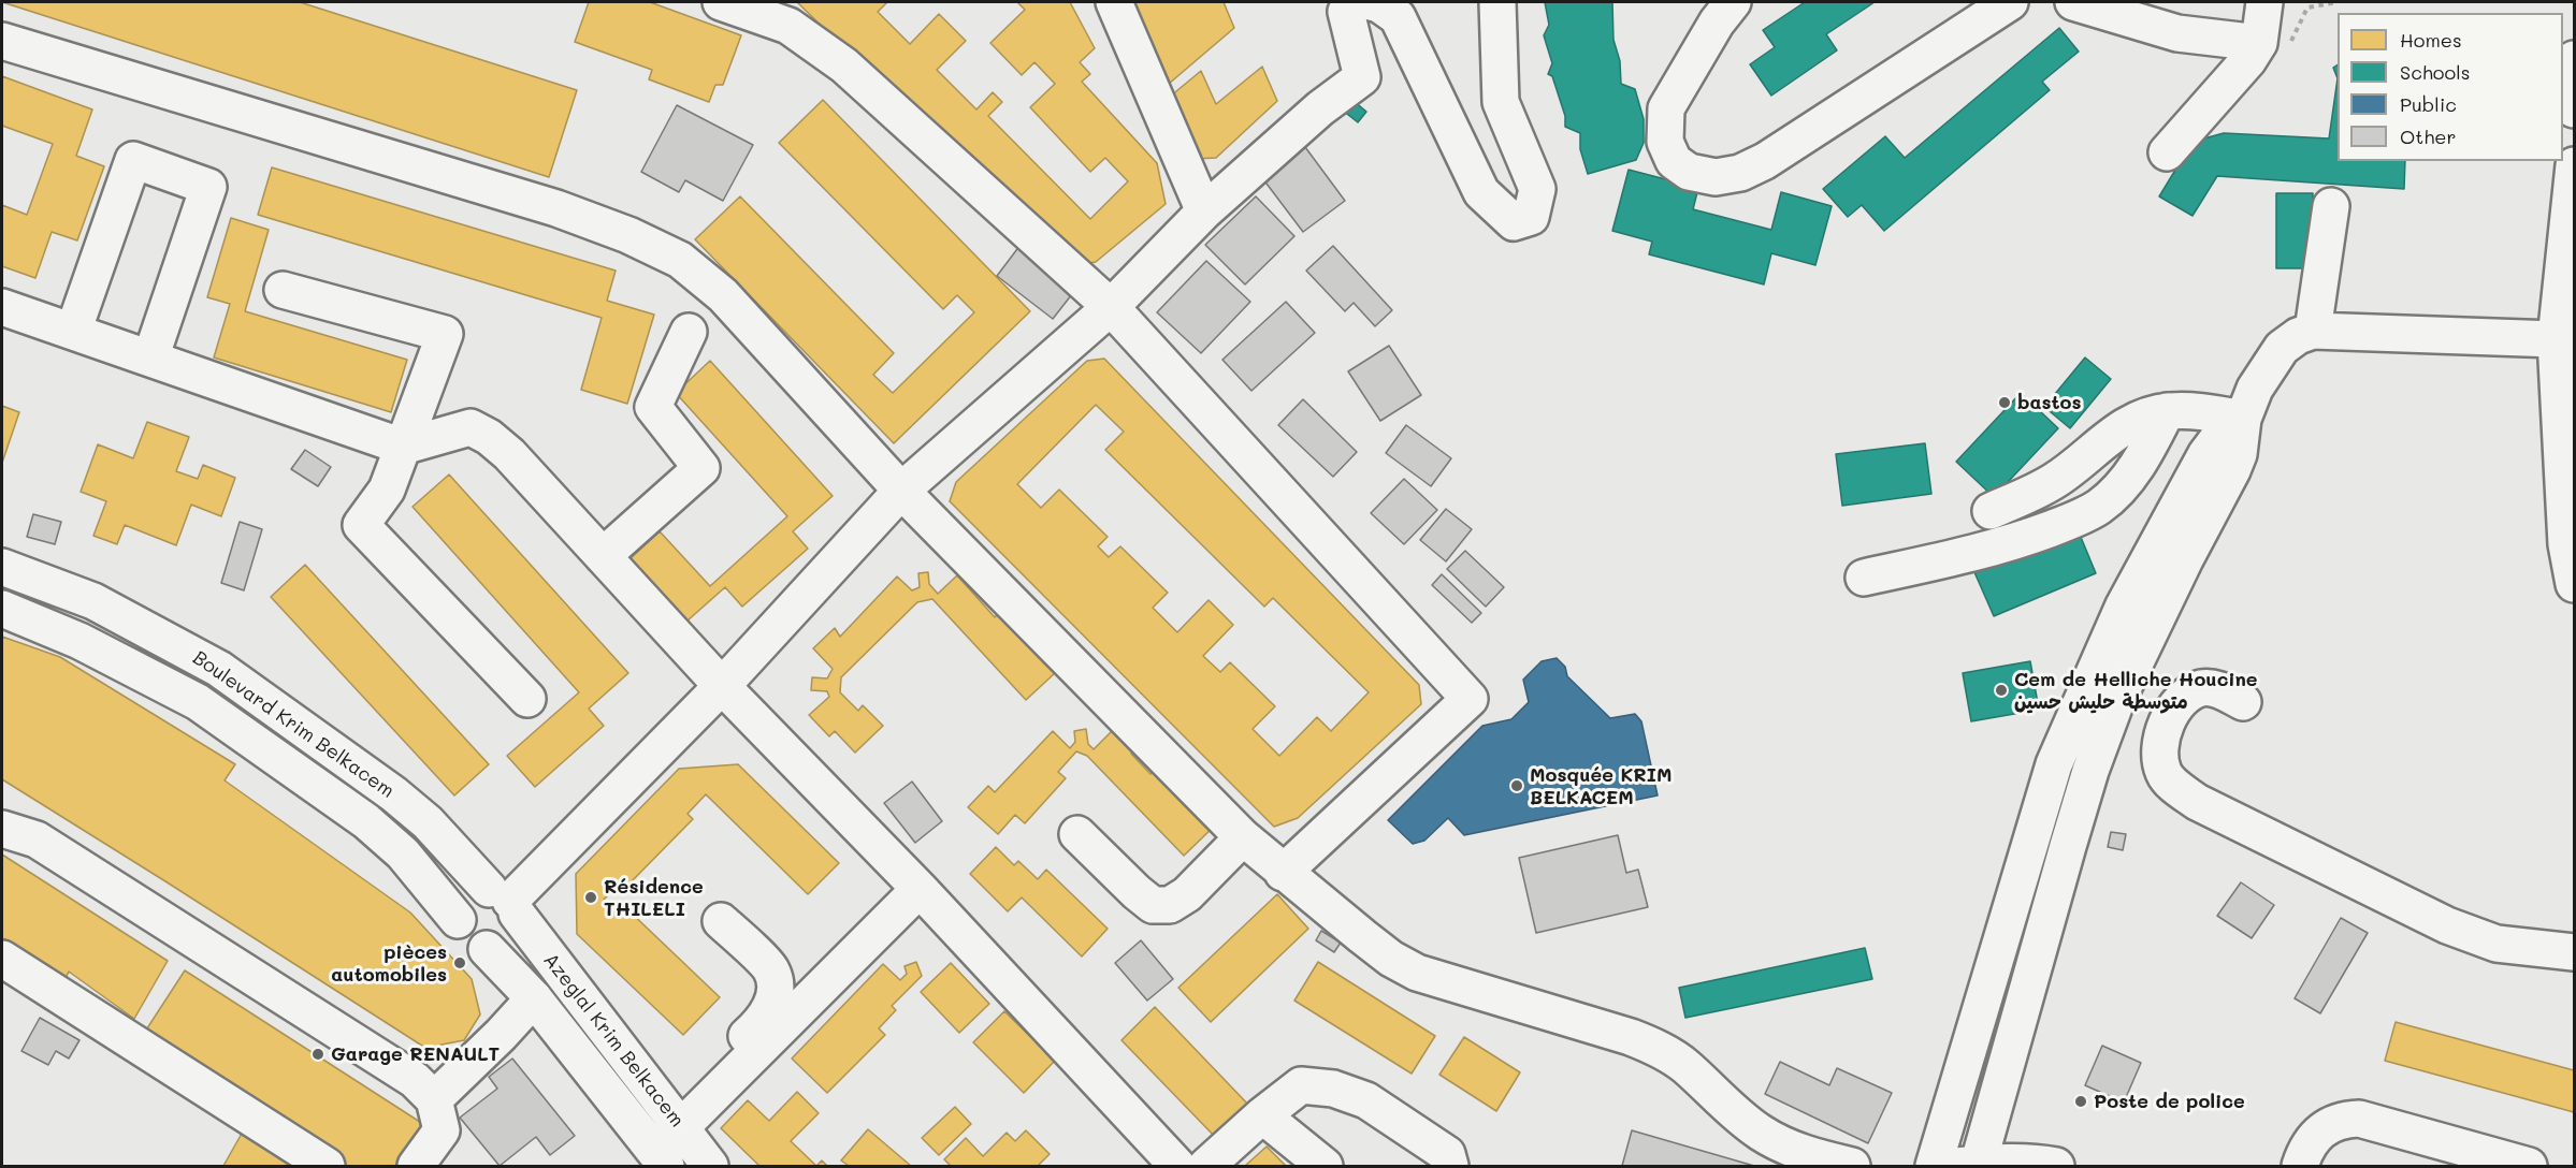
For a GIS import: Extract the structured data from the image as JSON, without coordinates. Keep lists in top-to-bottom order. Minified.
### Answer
{"streets":{"street":["Boulevard Krim Belkacem","Azeglal Krim Belkacem"]},"crossings":[["Boulevard Krim Belkacem","Azeglal Krim Belkacem"]],"places":["bastos","Cem de Helliche Houcine متوسطة حليش حسين","Mosquée KRIM BELKACEM","Résidence THILELI","pièces automobiles","Garage RENAULT","Poste de police"],"legend":["Homes","Schools","Public","Other"]}
